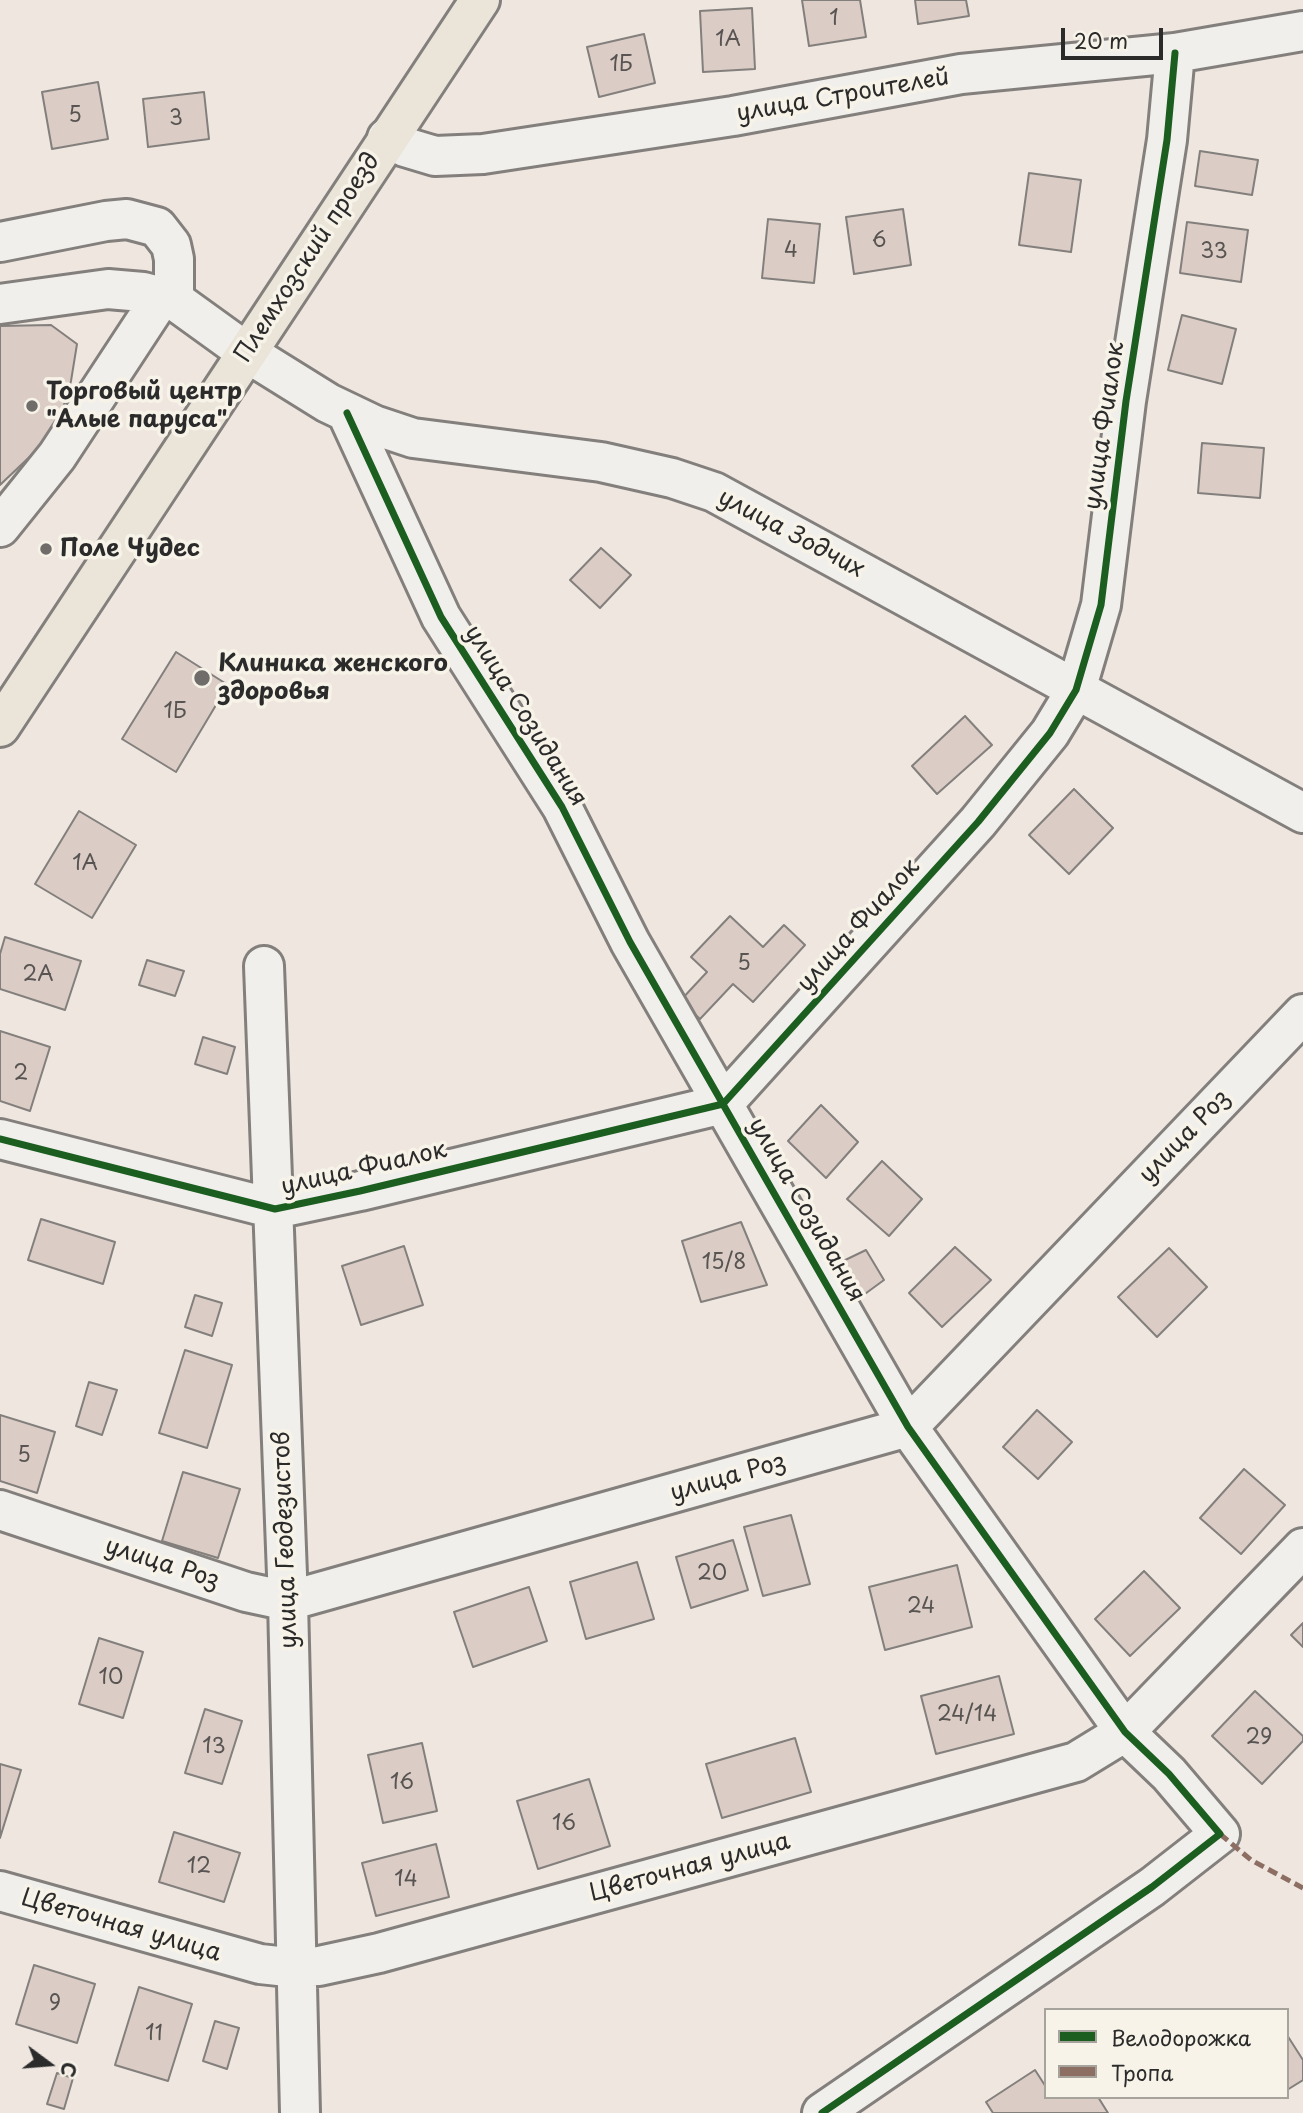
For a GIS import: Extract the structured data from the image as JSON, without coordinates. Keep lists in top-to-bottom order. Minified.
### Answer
{"streets":{"main road":["Племхозский проезд"],"street":["улица Строителей","улица Фиалок","улица Зодчих","улица Созидания","улица Роз","улица Геодезистов","Цветочная улица"]},"crossings":[["улица Строителей","Племхозский проезд"],["улица Строителей","улица Фиалок"],["Племхозский проезд","улица Зодчих"],["улица Фиалок","улица Зодчих"],["улица Фиалок","улица Созидания"],["улица Фиалок","улица Геодезистов"],["улица Зодчих","улица Созидания"],["улица Созидания","улица Роз"],["улица Созидания","Цветочная улица"],["улица Роз","улица Геодезистов"],["улица Геодезистов","Цветочная улица"]],"places":["Торговый центр \"Алые паруса\"","Поле Чудес","Клиника женского здоровья"],"house_numbers":["1","1А","1Б","5","3","6","4","33","1Б","1А","5","2А","2","15/8","5","20","24","10","24/14","29","13","16","16","12","14","9","11"],"legend":["Велодорожка","Тропа"],"scale_bar":"20 m","north":"right"}
